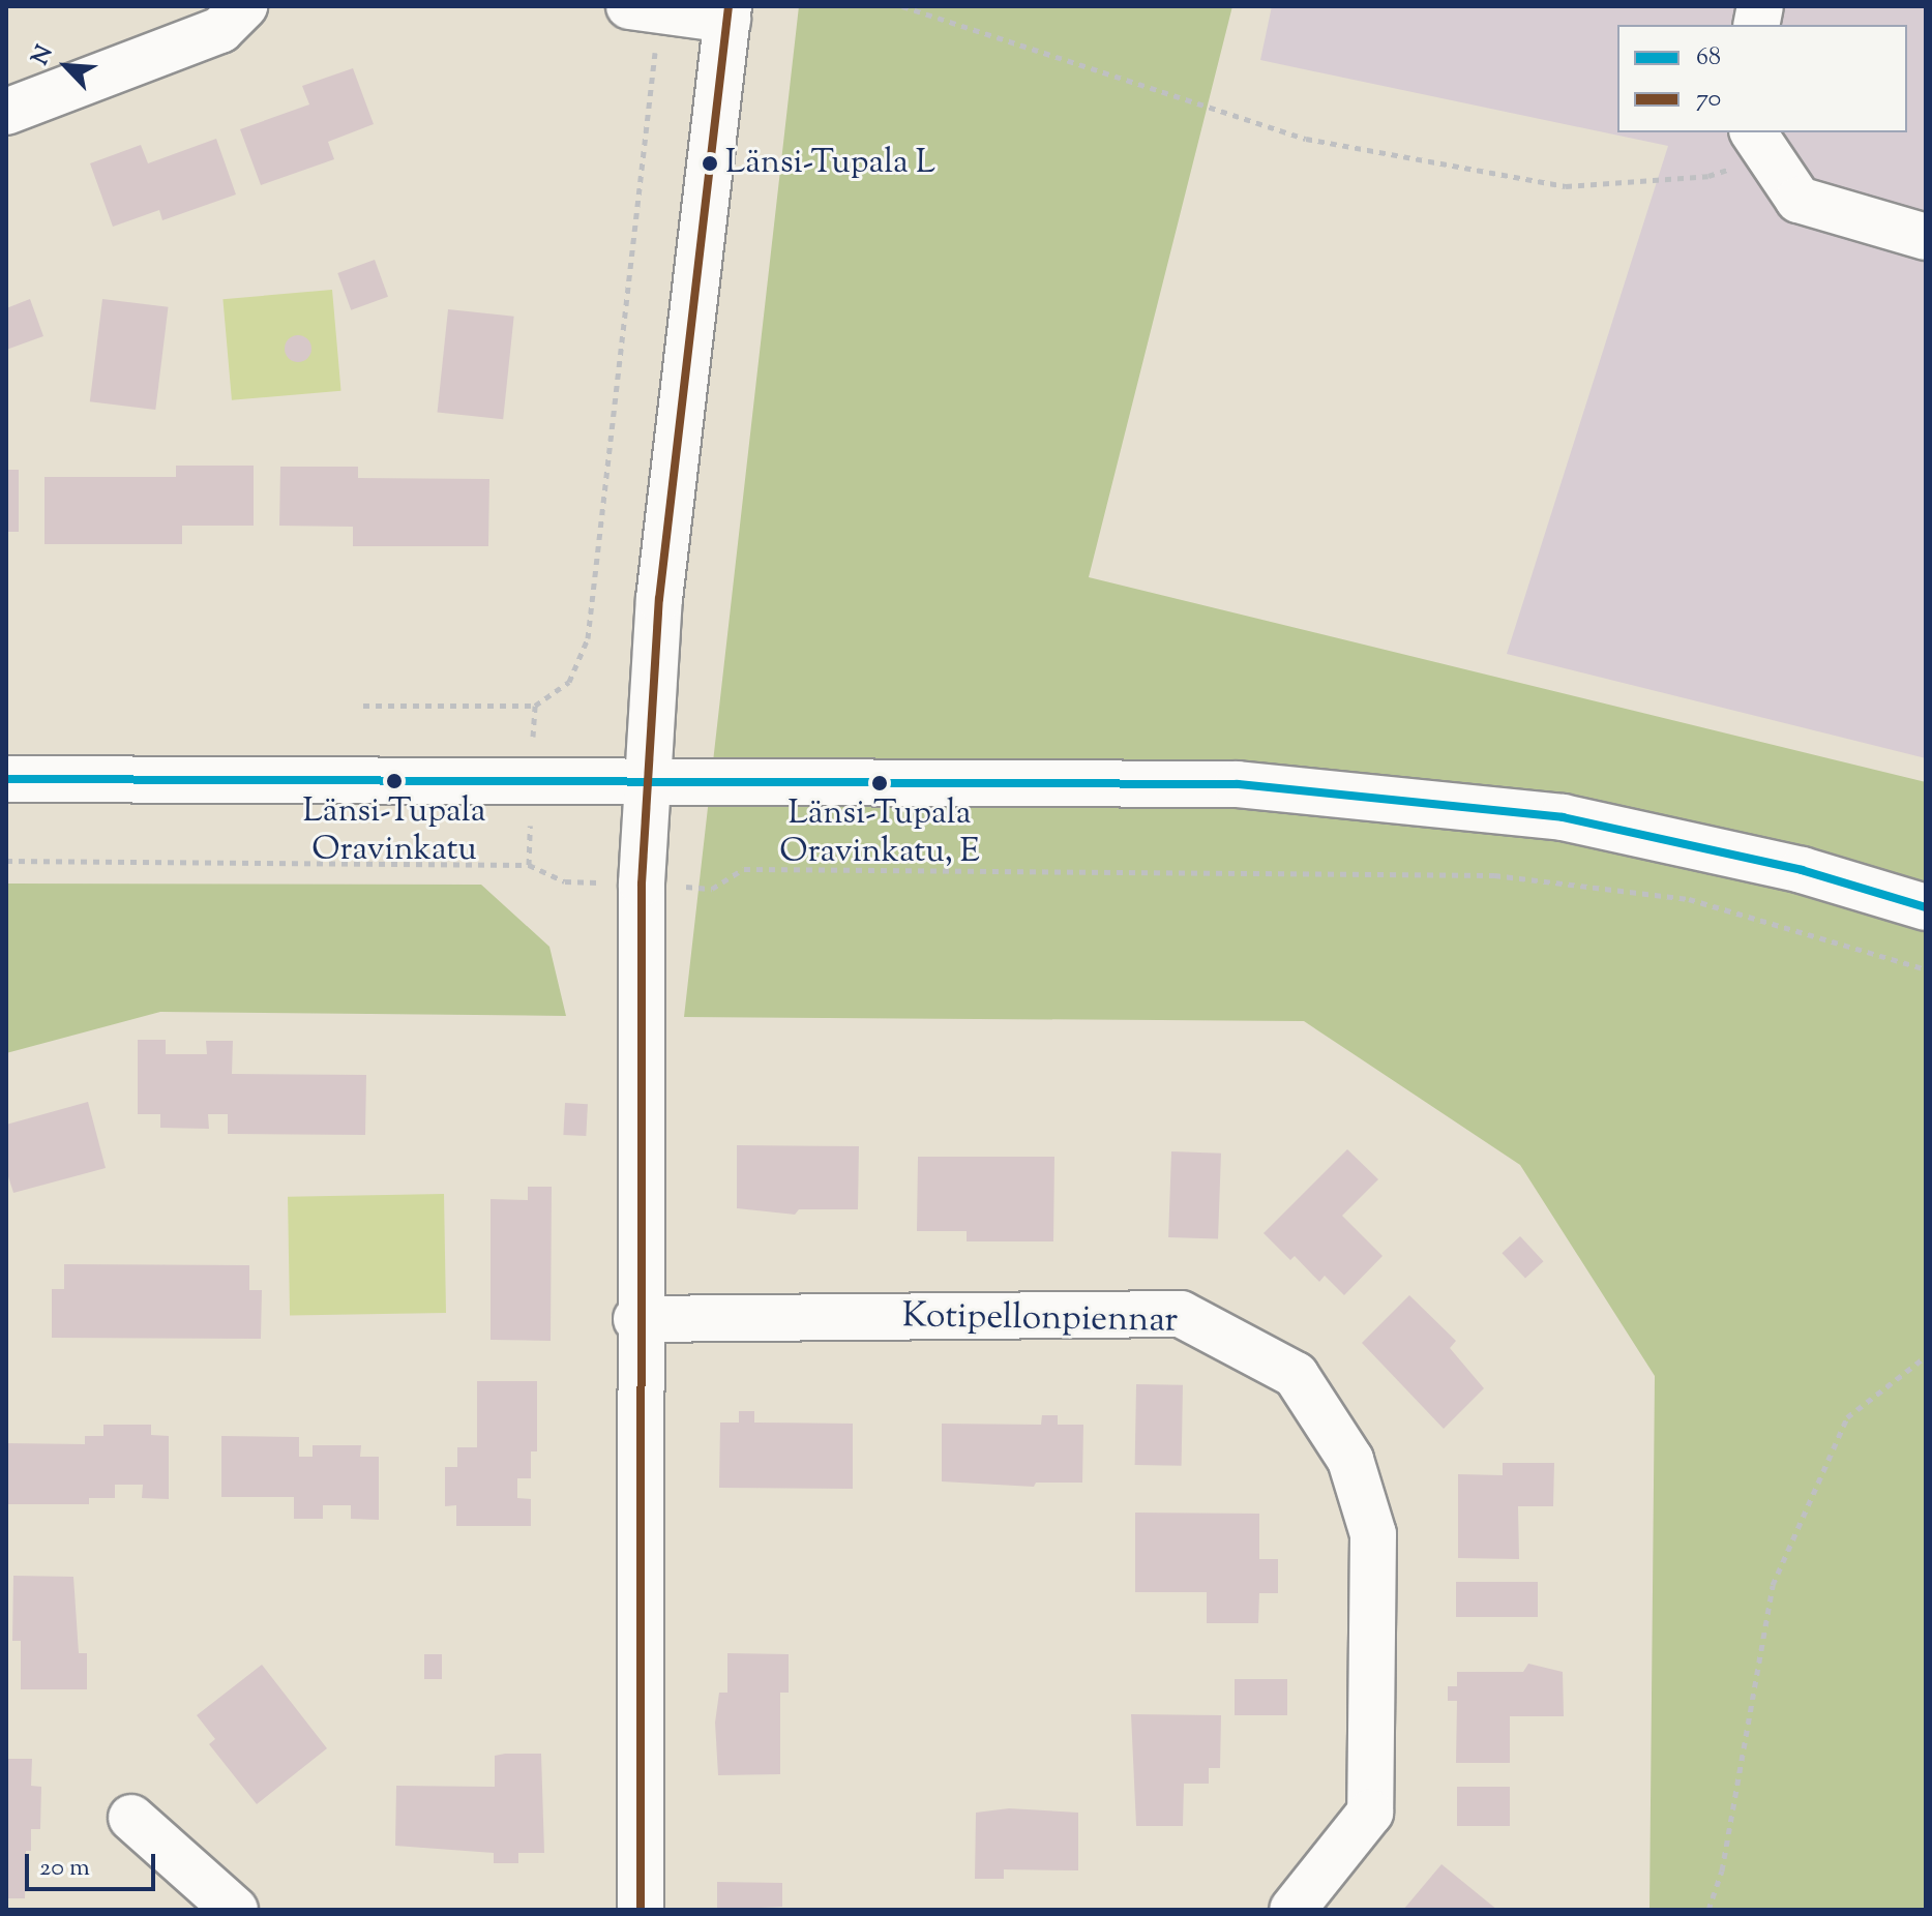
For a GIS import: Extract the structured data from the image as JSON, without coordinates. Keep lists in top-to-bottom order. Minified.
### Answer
{"streets":{"street":["Kotipellonpiennar"]},"places":["Länsi-Tupala L","Länsi-Tupala Oravinkatu","Länsi-Tupala Oravinkatu, E"],"lines":["transit line 70","transit line 68"],"legend":["68","70"],"scale_bar":"20 m","north":"top left"}
